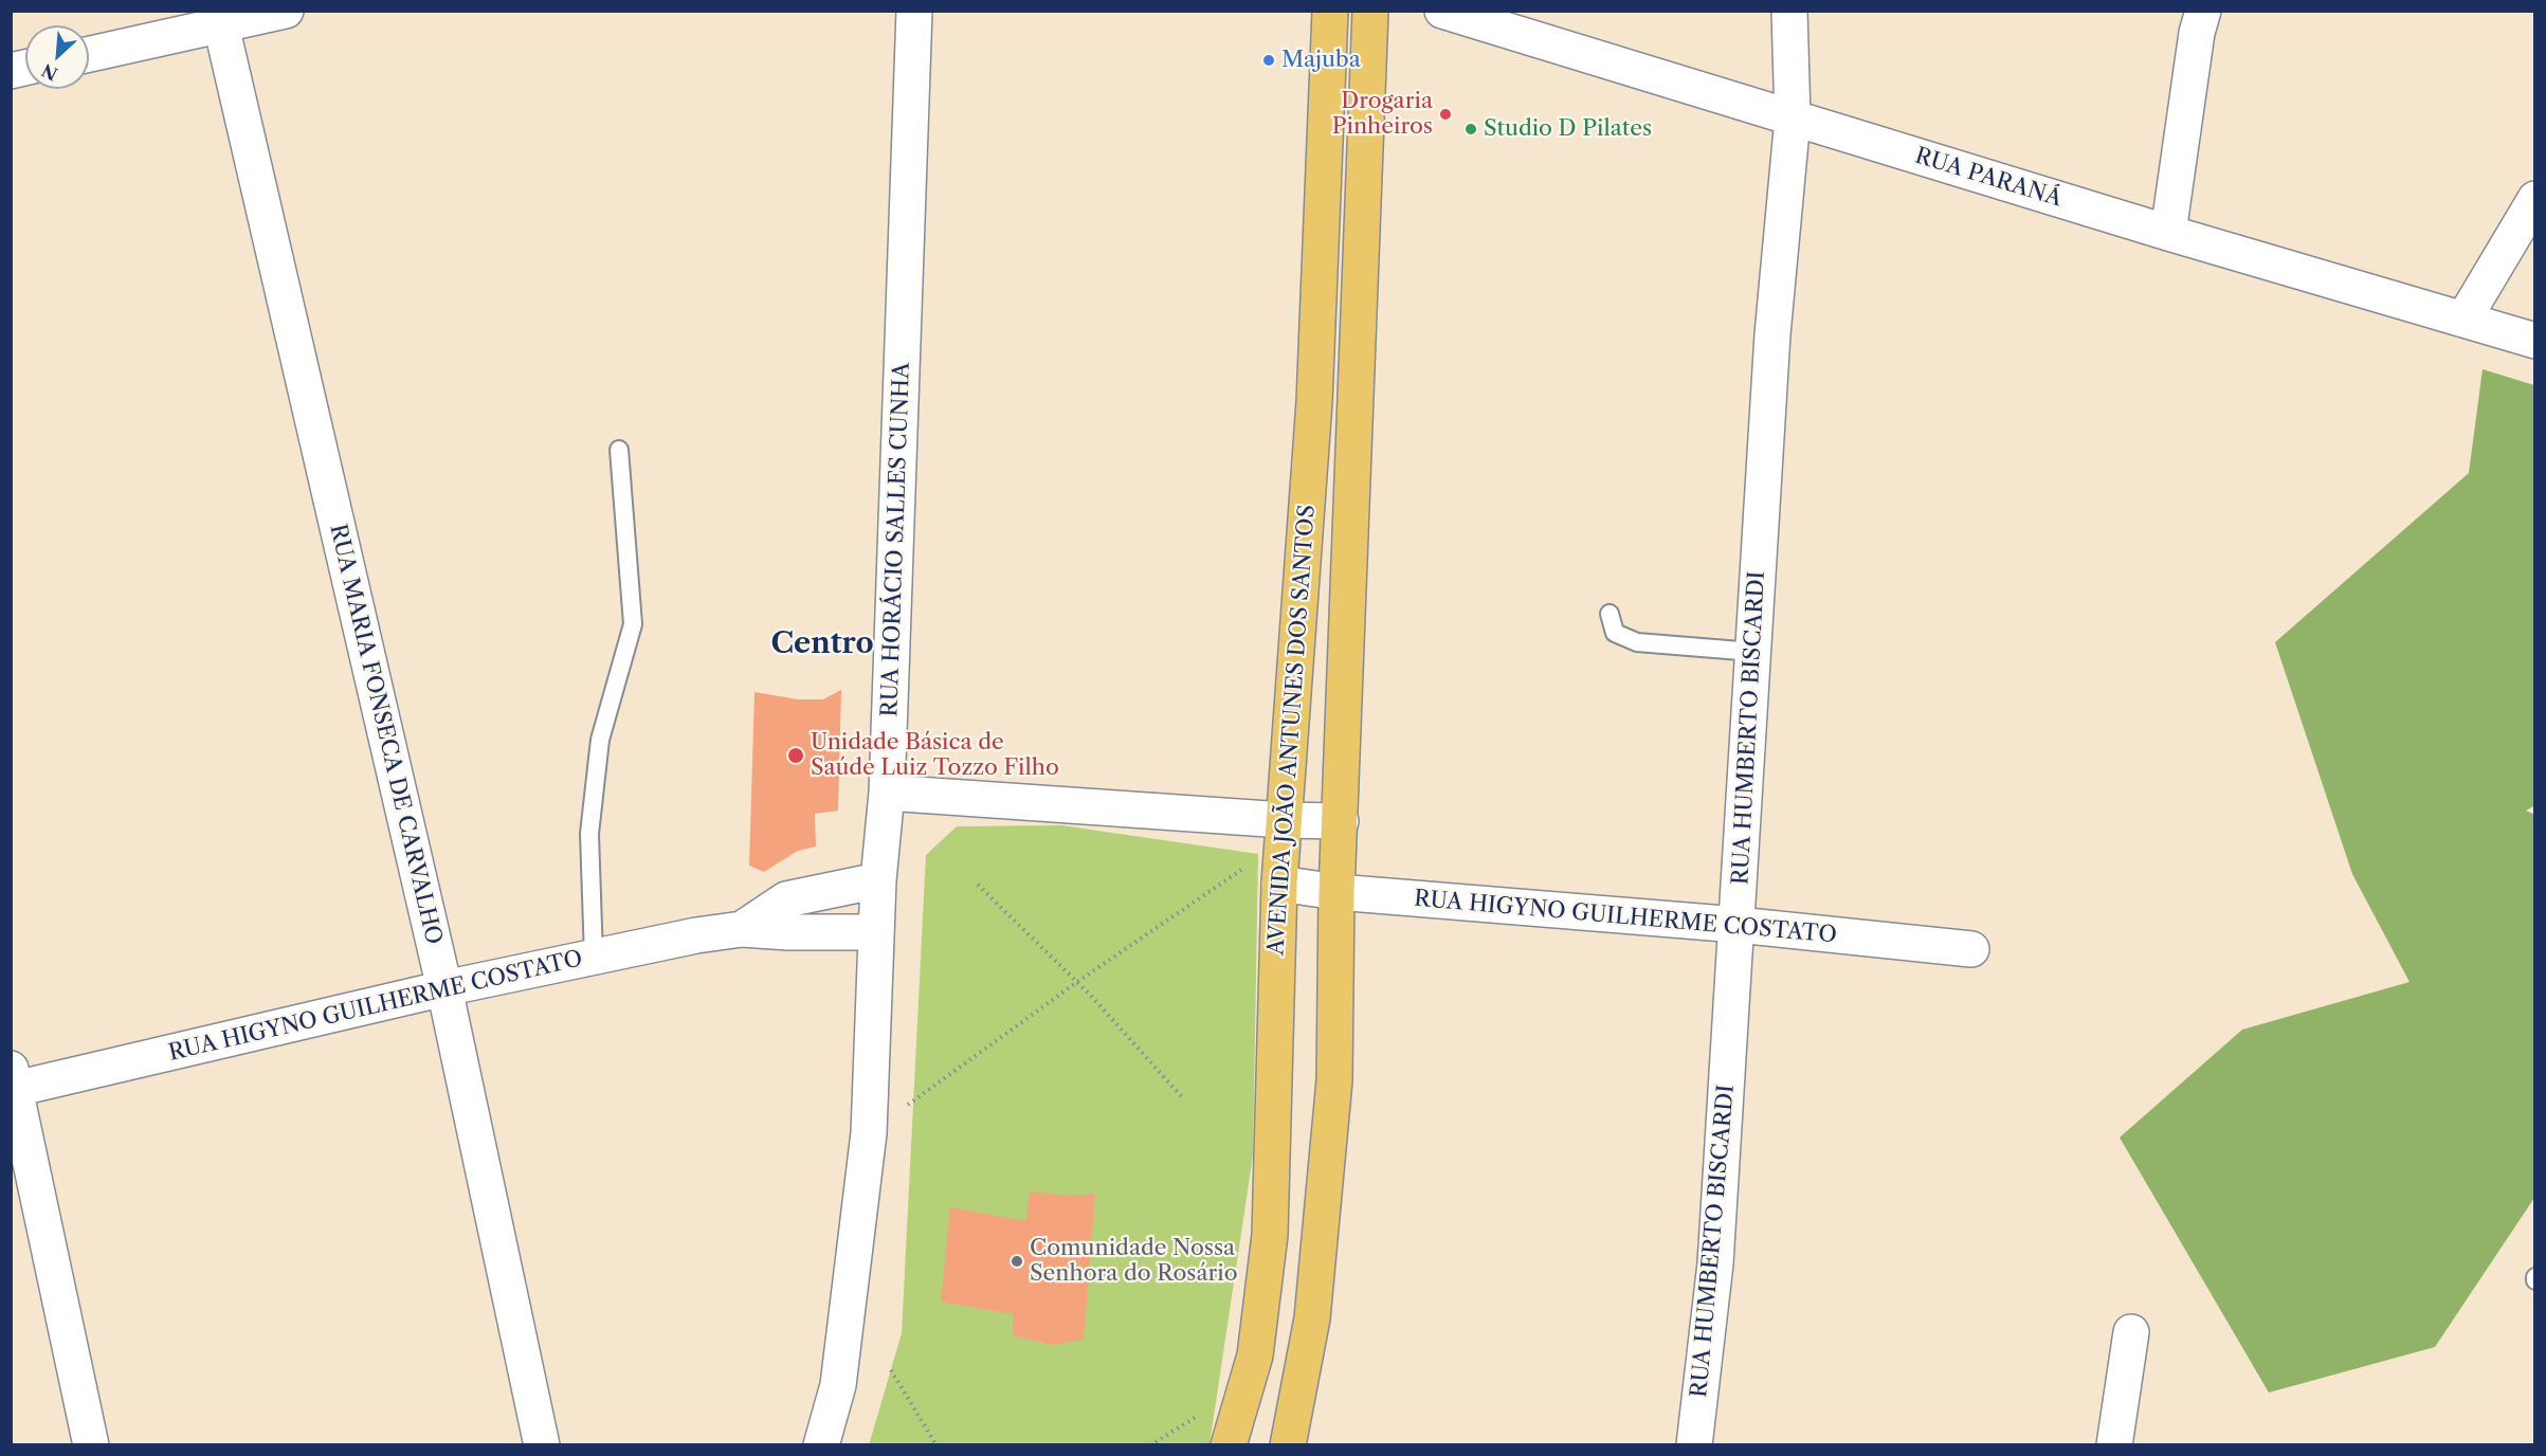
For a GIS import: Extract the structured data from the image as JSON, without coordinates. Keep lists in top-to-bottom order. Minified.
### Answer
{"streets":{"main road":["AVENIDA JOÃO ANTUNES DOS SANTOS"],"street":["RUA PARANÁ","RUA HORÁCIO SALLES CUNHA","RUA HUMBERTO BISCARDI","RUA MARIA FONSECA DE CARVALHO","RUA HIGYNO GUILHERME COSTATO"]},"crossings":[["RUA PARANÁ","RUA HUMBERTO BISCARDI"],["RUA HORÁCIO SALLES CUNHA","RUA HIGYNO GUILHERME COSTATO"],["RUA HUMBERTO BISCARDI","RUA HIGYNO GUILHERME COSTATO"],["AVENIDA JOÃO ANTUNES DOS SANTOS","RUA HIGYNO GUILHERME COSTATO"],["RUA MARIA FONSECA DE CARVALHO","RUA HIGYNO GUILHERME COSTATO"]],"districts":["Centro"],"places":["Majuba","Drogaria Pinheiros","Studio D Pilates","Unidade Básica de Saúde Luiz Tozzo Filho","Comunidade Nossa Senhora do Rosário"],"north":"bottom left"}
